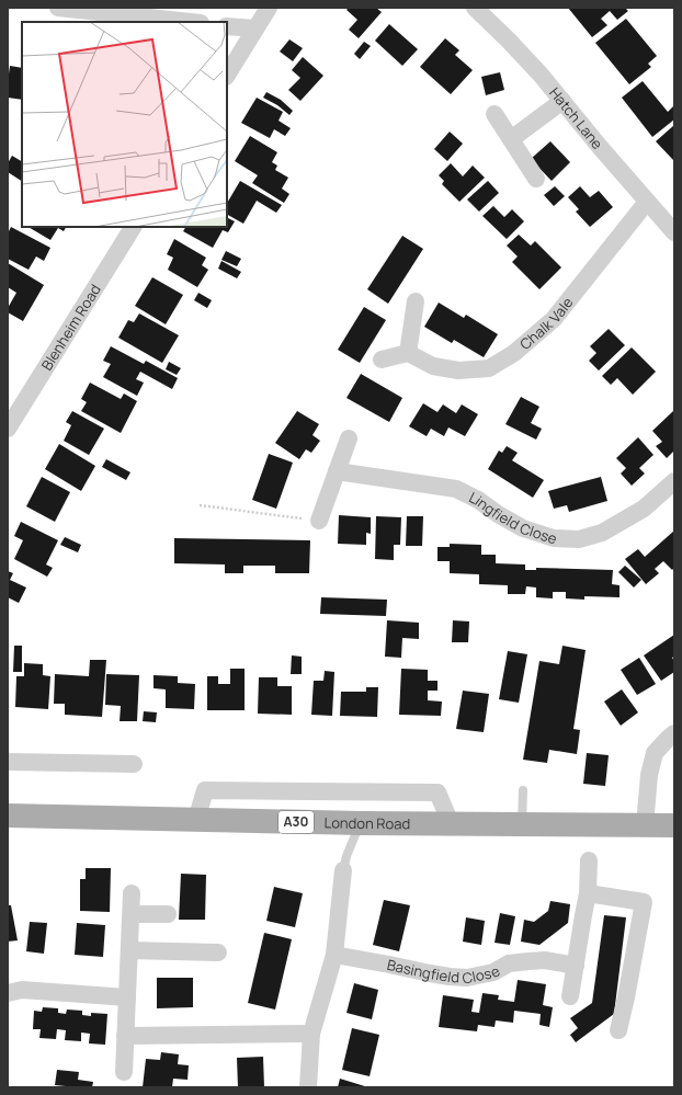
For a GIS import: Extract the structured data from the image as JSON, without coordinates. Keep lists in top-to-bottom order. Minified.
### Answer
{"streets":{"main road":["A30","London Road"],"street":["Hatch Lane","Chalk Vale","Blenheim Road","Lingfield Close","Basingfield Close"]},"crossings":[["Hatch Lane","Chalk Vale"]]}
